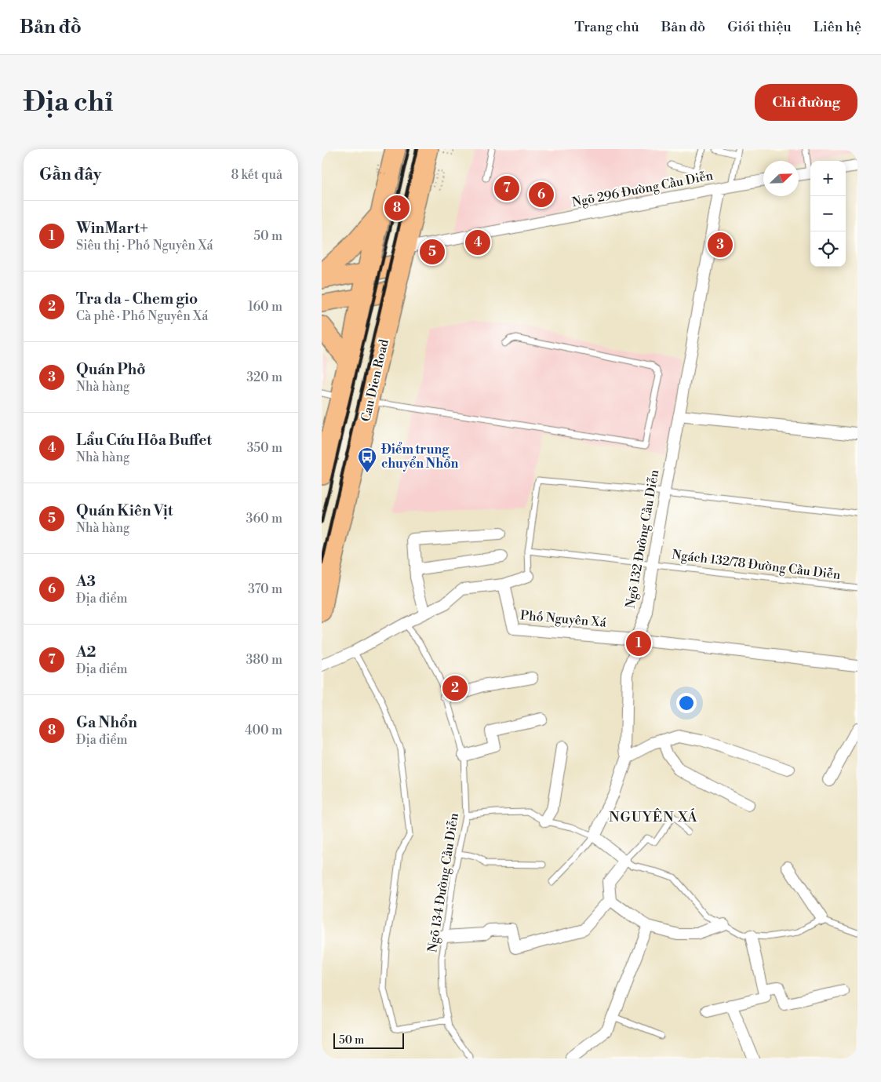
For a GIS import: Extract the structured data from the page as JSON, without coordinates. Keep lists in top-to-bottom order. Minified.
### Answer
{"streets":{"highway":["Cau Dien Road"],"street":["Ngõ 296 Đường Cầu Diễn","Ngõ 132 Đường Cầu Diễn","Phố Nguyên Xá"],"lane":["Ngách 132/78 Đường Cầu Diễn","Ngõ 134 Đường Cầu Diễn"]},"crossings":[["Ngõ 296 Đường Cầu Diễn","Cau Dien Road"],["Ngõ 296 Đường Cầu Diễn","Ngõ 132 Đường Cầu Diễn"],["Ngõ 132 Đường Cầu Diễn","Ngách 132/78 Đường Cầu Diễn"],["Ngõ 132 Đường Cầu Diễn","Phố Nguyên Xá"]],"districts":["NGUYÊN XÁ"],"places":{"bus stop":["Điểm trung chuyển Nhổn"]},"scale_bar":"50 m","north":"top right","page":{"header":"Bản đồ","nav":["Trang chủ","Bản đồ","Giới thiệu","Liên hệ"],"buttons":"Chỉ đường","title":"Địa chỉ","heading":["Gần đây","8 kết quả"],"map_buttons":["+","−"],"pins":["7","6","8","4","3","5","1","2"],"list":[{"mark":"1","name":"WinMart+","note":"Siêu thị · Phố Nguyên Xá","value":"50 m"},{"mark":"2","name":"Tra da - Chem gio","note":"Cà phê · Phố Nguyên Xá","value":"160 m"},{"mark":"3","name":"Quán Phở","note":"Nhà hàng","value":"320 m"},{"mark":"4","name":"Lẩu Cứu Hỏa Buffet","note":"Nhà hàng","value":"350 m"},{"mark":"5","name":"Quán Kiên Vịt","note":"Nhà hàng","value":"360 m"},{"mark":"6","name":"A3","note":"Địa điểm","value":"370 m"},{"mark":"7","name":"A2","note":"Địa điểm","value":"380 m"},{"mark":"8","name":"Ga Nhổn","note":"Địa điểm","value":"400 m"}],"scale":"50 m"}}
